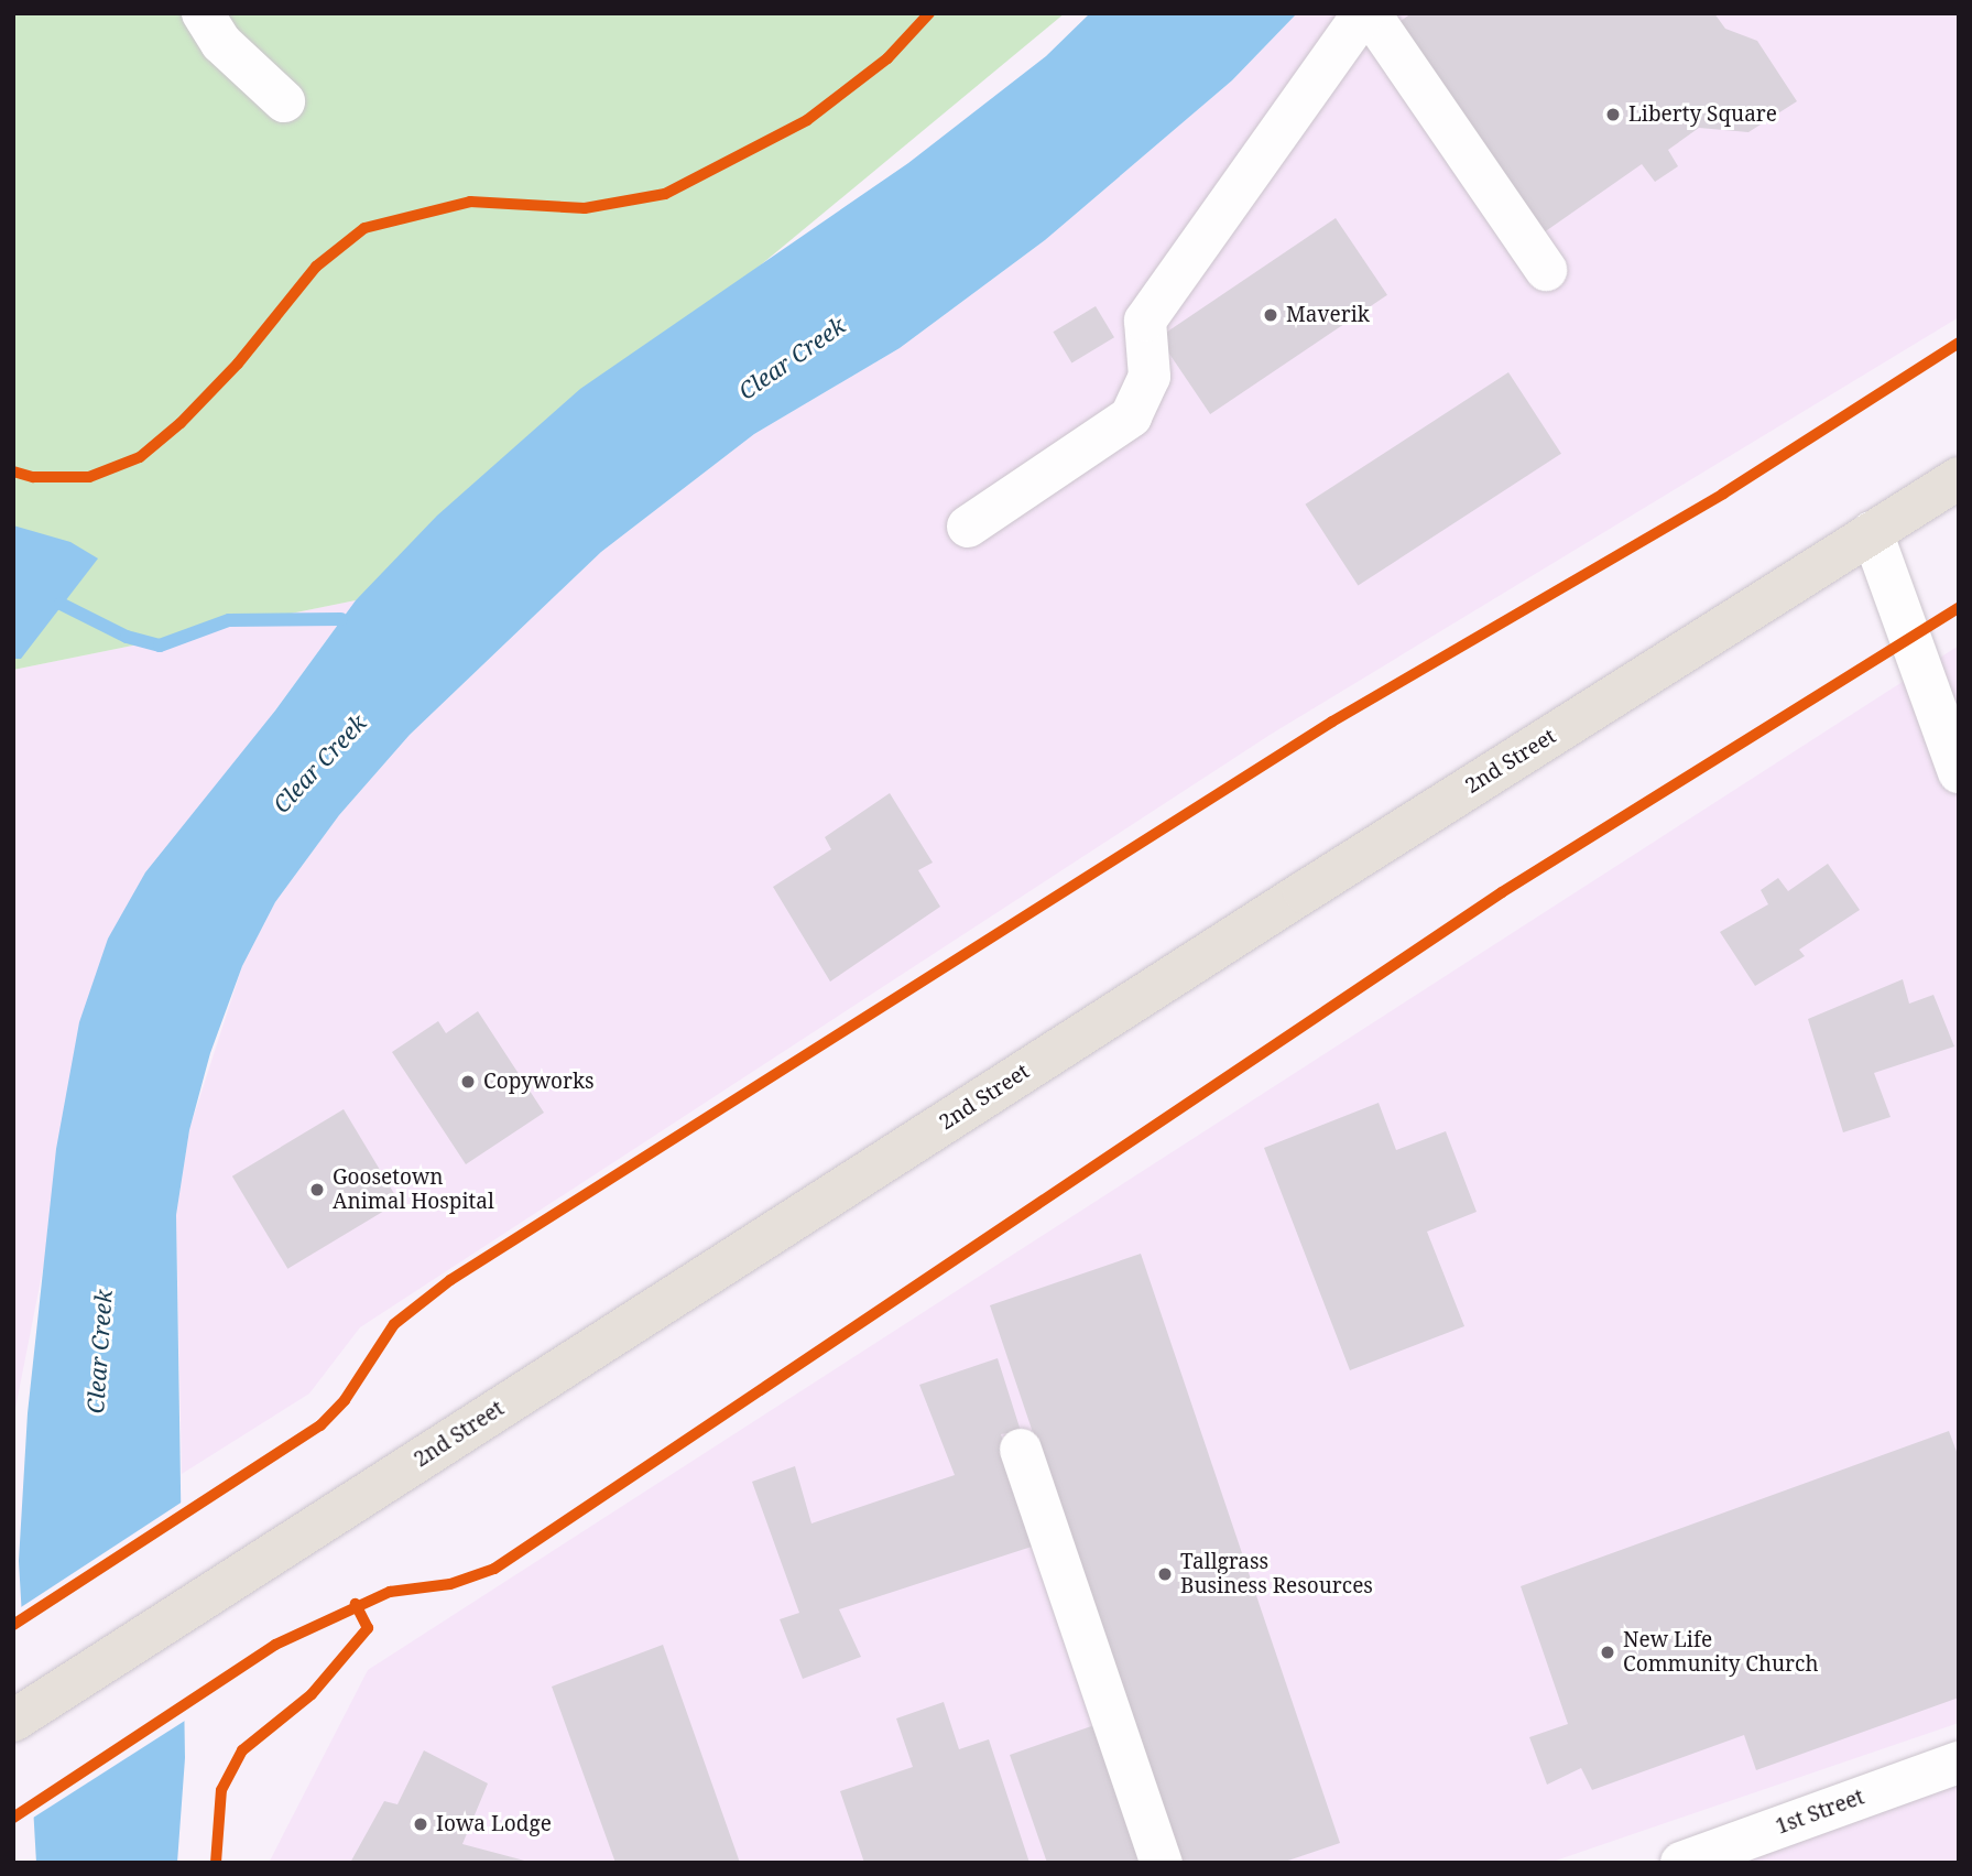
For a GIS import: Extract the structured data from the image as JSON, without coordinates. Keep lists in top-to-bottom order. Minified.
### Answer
{"streets":{"main road":["2nd Street"],"street":["1st Street"]},"water":["Clear Creek"],"places":["Liberty Square","Maverik","Copyworks","Goosetown Animal Hospital","Tallgrass Business Resources","New Life Community Church","Iowa Lodge"]}
